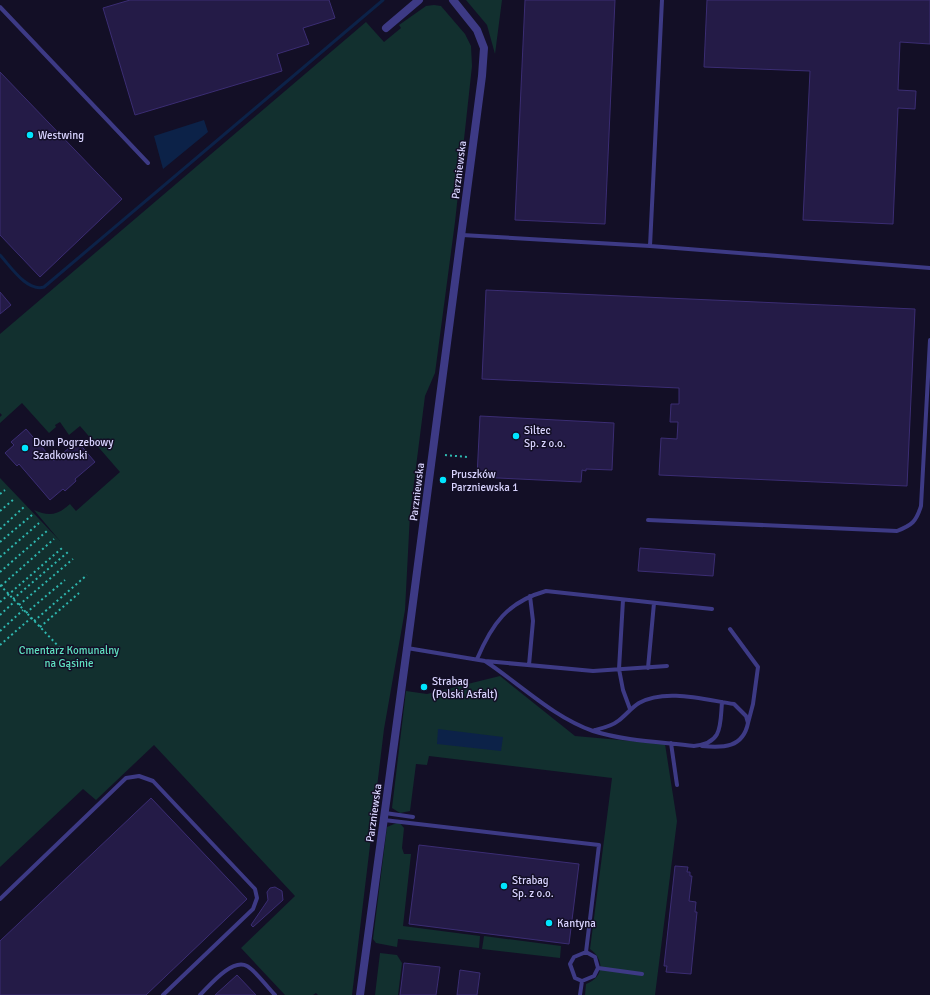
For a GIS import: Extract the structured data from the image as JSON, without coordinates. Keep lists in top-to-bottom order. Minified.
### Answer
{"streets":{"street":["Parzniewska"]},"parks":["Cmentarz Komunalny na Gąsinie"],"places":["Westwing","Siltec Sp. z o.o.","Dom Pogrzebowy Szadkowski","Pruszków Parzniewska 1","Strabag (Polski Asfalt)","Strabag Sp. z o.o.","Kantyna"]}
